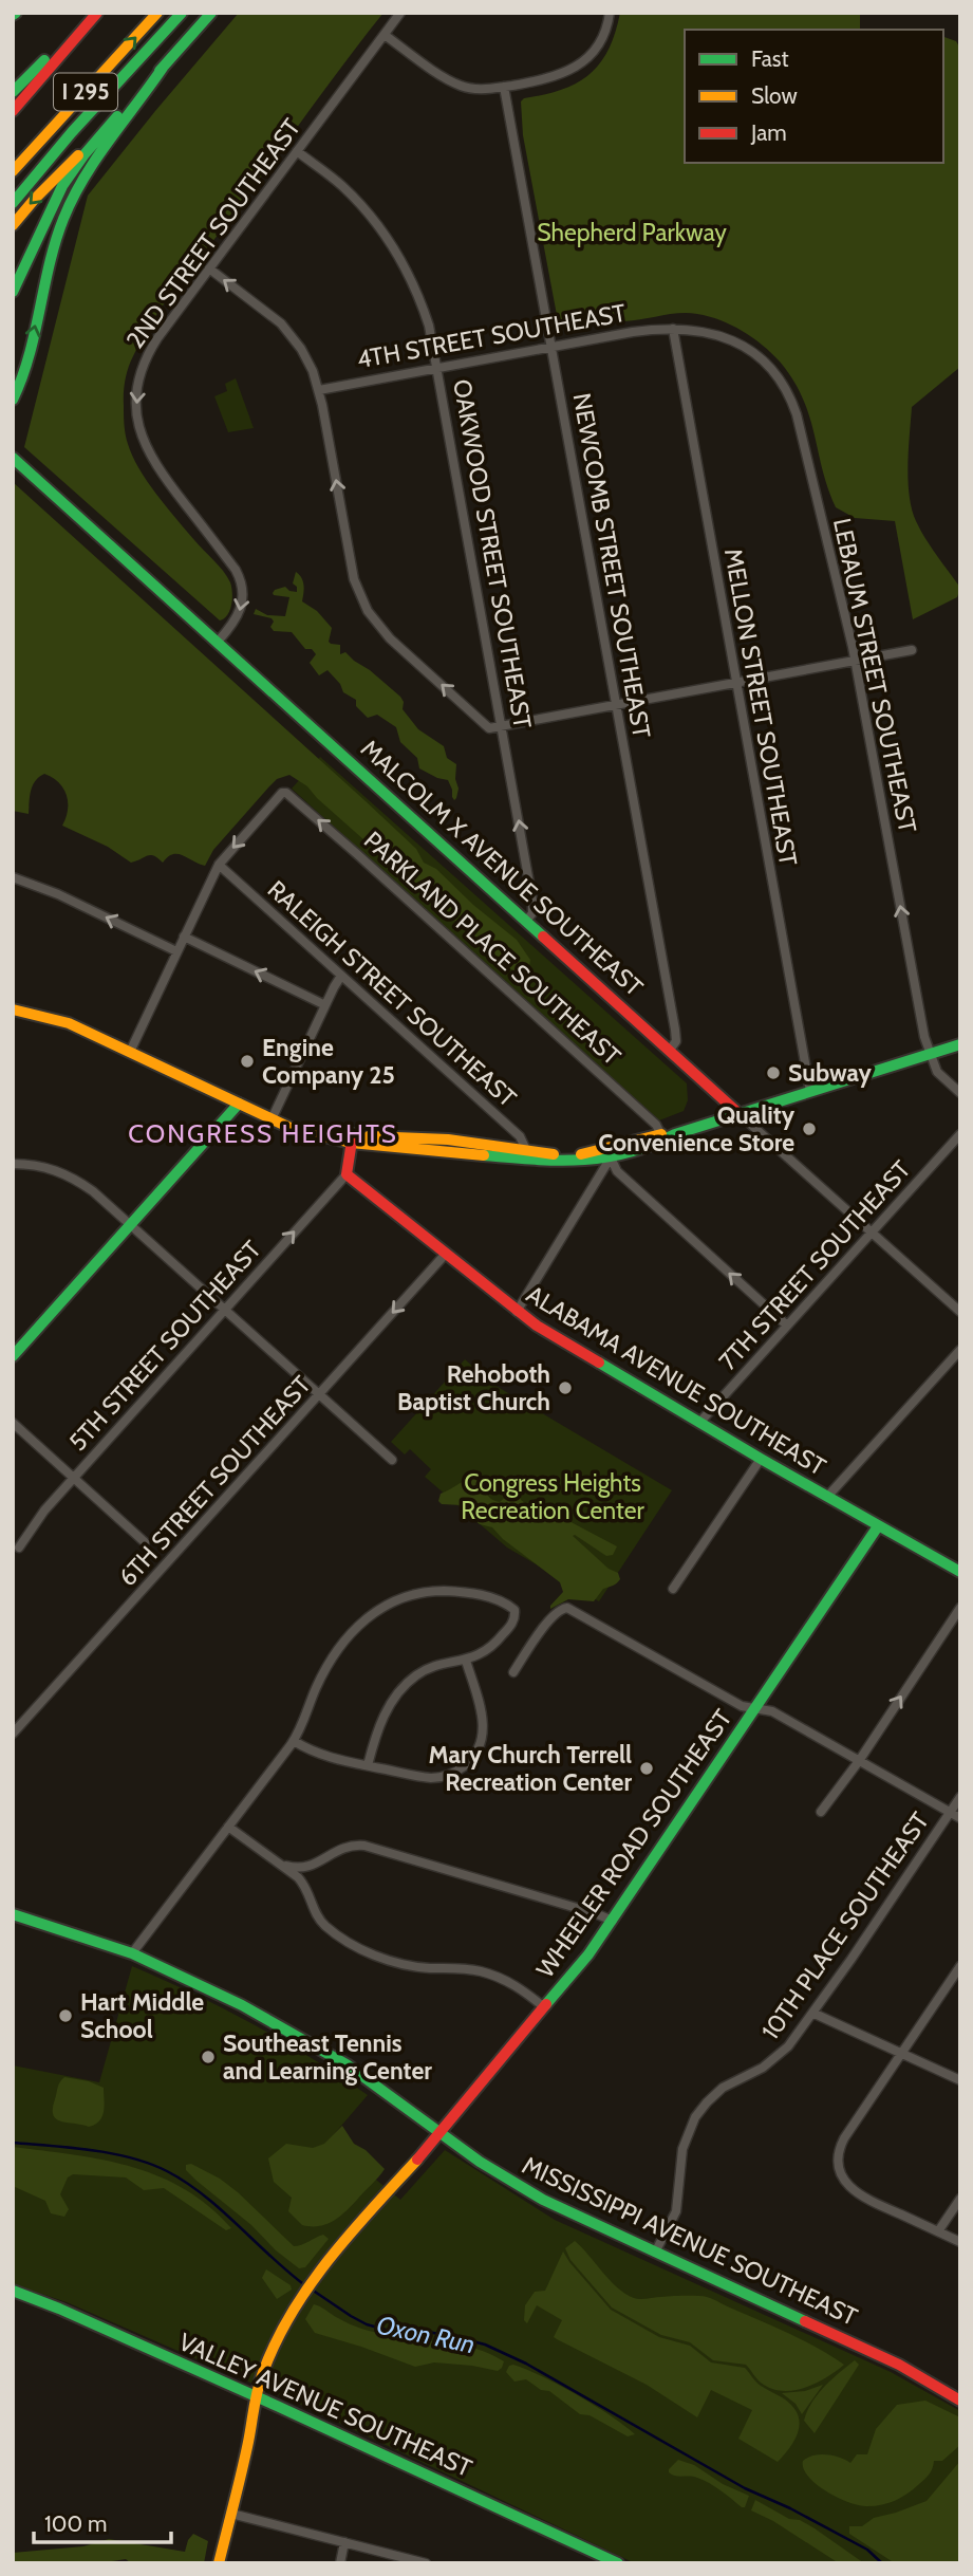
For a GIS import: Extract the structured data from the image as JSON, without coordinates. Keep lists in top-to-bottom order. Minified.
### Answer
{"streets":{"main road":["I 295","MALCOLM X AVENUE SOUTHEAST","ALABAMA AVENUE SOUTHEAST","WHEELER ROAD SOUTHEAST","MISSISSIPPI AVENUE SOUTHEAST","VALLEY AVENUE SOUTHEAST"],"street":["2ND STREET SOUTHEAST","4TH STREET SOUTHEAST","OAKWOOD STREET SOUTHEAST","NEWCOMB STREET SOUTHEAST","LEBAUM STREET SOUTHEAST","MELLON STREET SOUTHEAST","PARKLAND PLACE SOUTHEAST","RALEIGH STREET SOUTHEAST","7TH STREET SOUTHEAST","5TH STREET SOUTHEAST","6TH STREET SOUTHEAST","10TH PLACE SOUTHEAST"]},"crossings":[["2ND STREET SOUTHEAST","OAKWOOD STREET SOUTHEAST"],["2ND STREET SOUTHEAST","MALCOLM X AVENUE SOUTHEAST"],["4TH STREET SOUTHEAST","OAKWOOD STREET SOUTHEAST"],["4TH STREET SOUTHEAST","NEWCOMB STREET SOUTHEAST"],["4TH STREET SOUTHEAST","LEBAUM STREET SOUTHEAST"],["4TH STREET SOUTHEAST","MELLON STREET SOUTHEAST"],["OAKWOOD STREET SOUTHEAST","MALCOLM X AVENUE SOUTHEAST"],["NEWCOMB STREET SOUTHEAST","MALCOLM X AVENUE SOUTHEAST"],["LEBAUM STREET SOUTHEAST","MELLON STREET SOUTHEAST"],["MALCOLM X AVENUE SOUTHEAST","7TH STREET SOUTHEAST"],["PARKLAND PLACE SOUTHEAST","RALEIGH STREET SOUTHEAST"],["7TH STREET SOUTHEAST","ALABAMA AVENUE SOUTHEAST"],["5TH STREET SOUTHEAST","ALABAMA AVENUE SOUTHEAST"],["ALABAMA AVENUE SOUTHEAST","6TH STREET SOUTHEAST"],["ALABAMA AVENUE SOUTHEAST","WHEELER ROAD SOUTHEAST"],["WHEELER ROAD SOUTHEAST","MISSISSIPPI AVENUE SOUTHEAST"],["WHEELER ROAD SOUTHEAST","VALLEY AVENUE SOUTHEAST"],["10TH PLACE SOUTHEAST","MISSISSIPPI AVENUE SOUTHEAST"]],"one_way":["2ND STREET SOUTHEAST","LEBAUM STREET SOUTHEAST","PARKLAND PLACE SOUTHEAST","5TH STREET SOUTHEAST"],"districts":["CONGRESS HEIGHTS"],"water":["Oxon Run"],"parks":["Shepherd Parkway","Congress Heights Recreation Center"],"places":["Engine Company 25","Subway","Quality Convenience Store","Rehoboth Baptist Church","Mary Church Terrell Recreation Center","Hart Middle School","Southeast Tennis and Learning Center"],"legend":["Fast","Slow","Jam"],"scale_bar":"100 m"}
